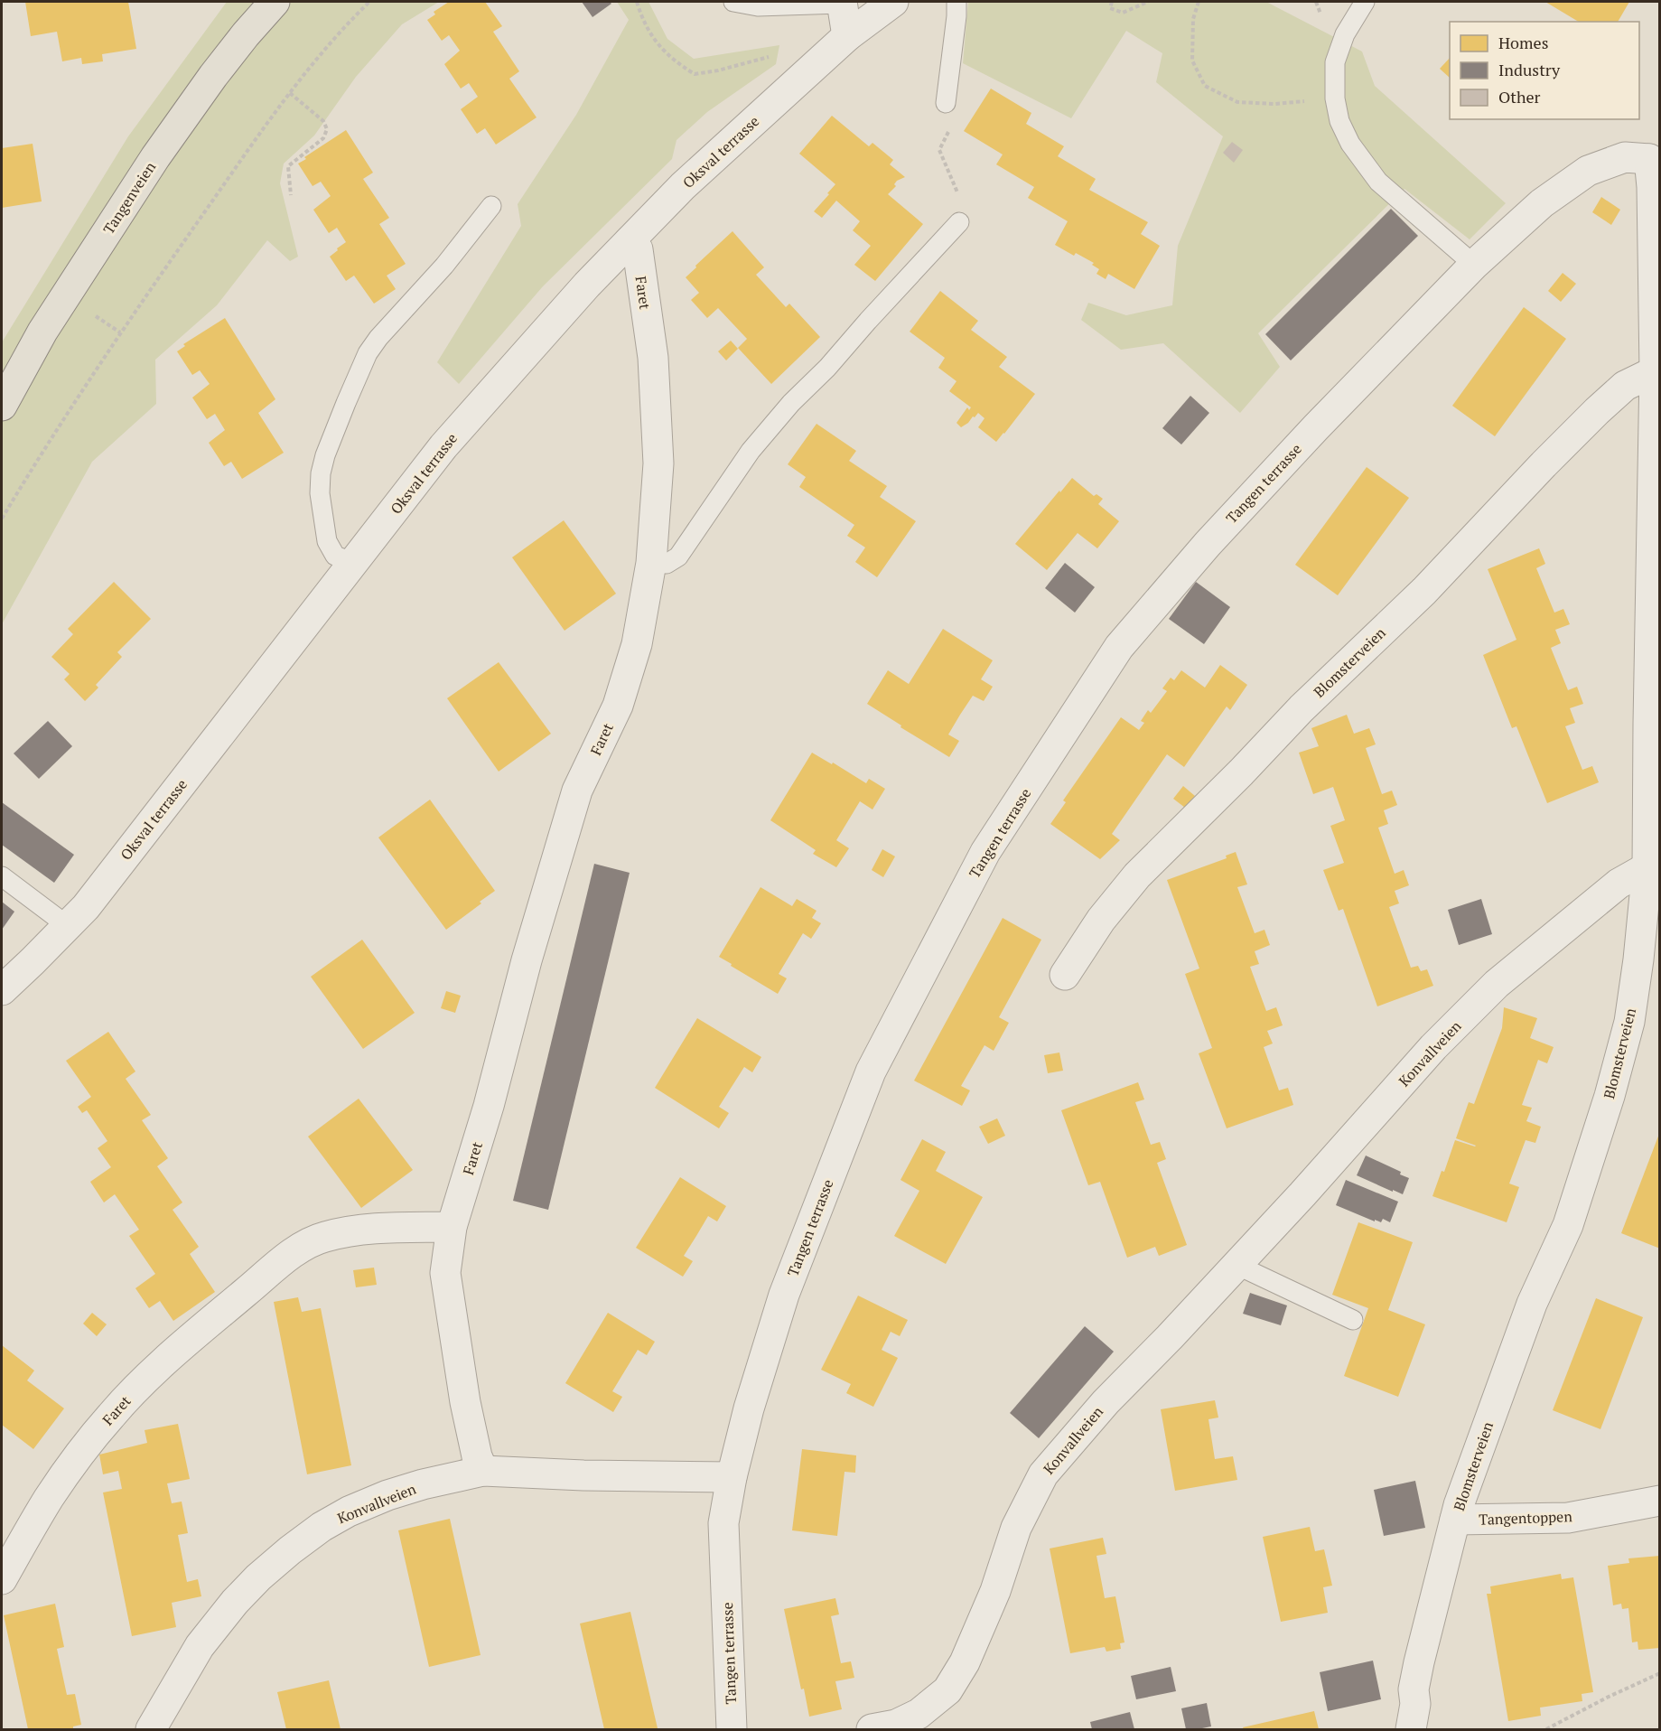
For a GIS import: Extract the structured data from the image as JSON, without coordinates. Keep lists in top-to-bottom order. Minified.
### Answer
{"streets":{"main road":["Tangenveien"],"street":["Oksval terrasse","Faret","Tangen terrasse","Blomsterveien","Konvallveien","Tangentoppen"]},"crossings":[["Oksval terrasse","Faret"],["Faret","Konvallveien"],["Tangen terrasse","Blomsterveien"],["Tangen terrasse","Konvallveien"],["Blomsterveien","Konvallveien"],["Blomsterveien","Tangentoppen"]],"legend":["Homes","Industry","Other"]}
